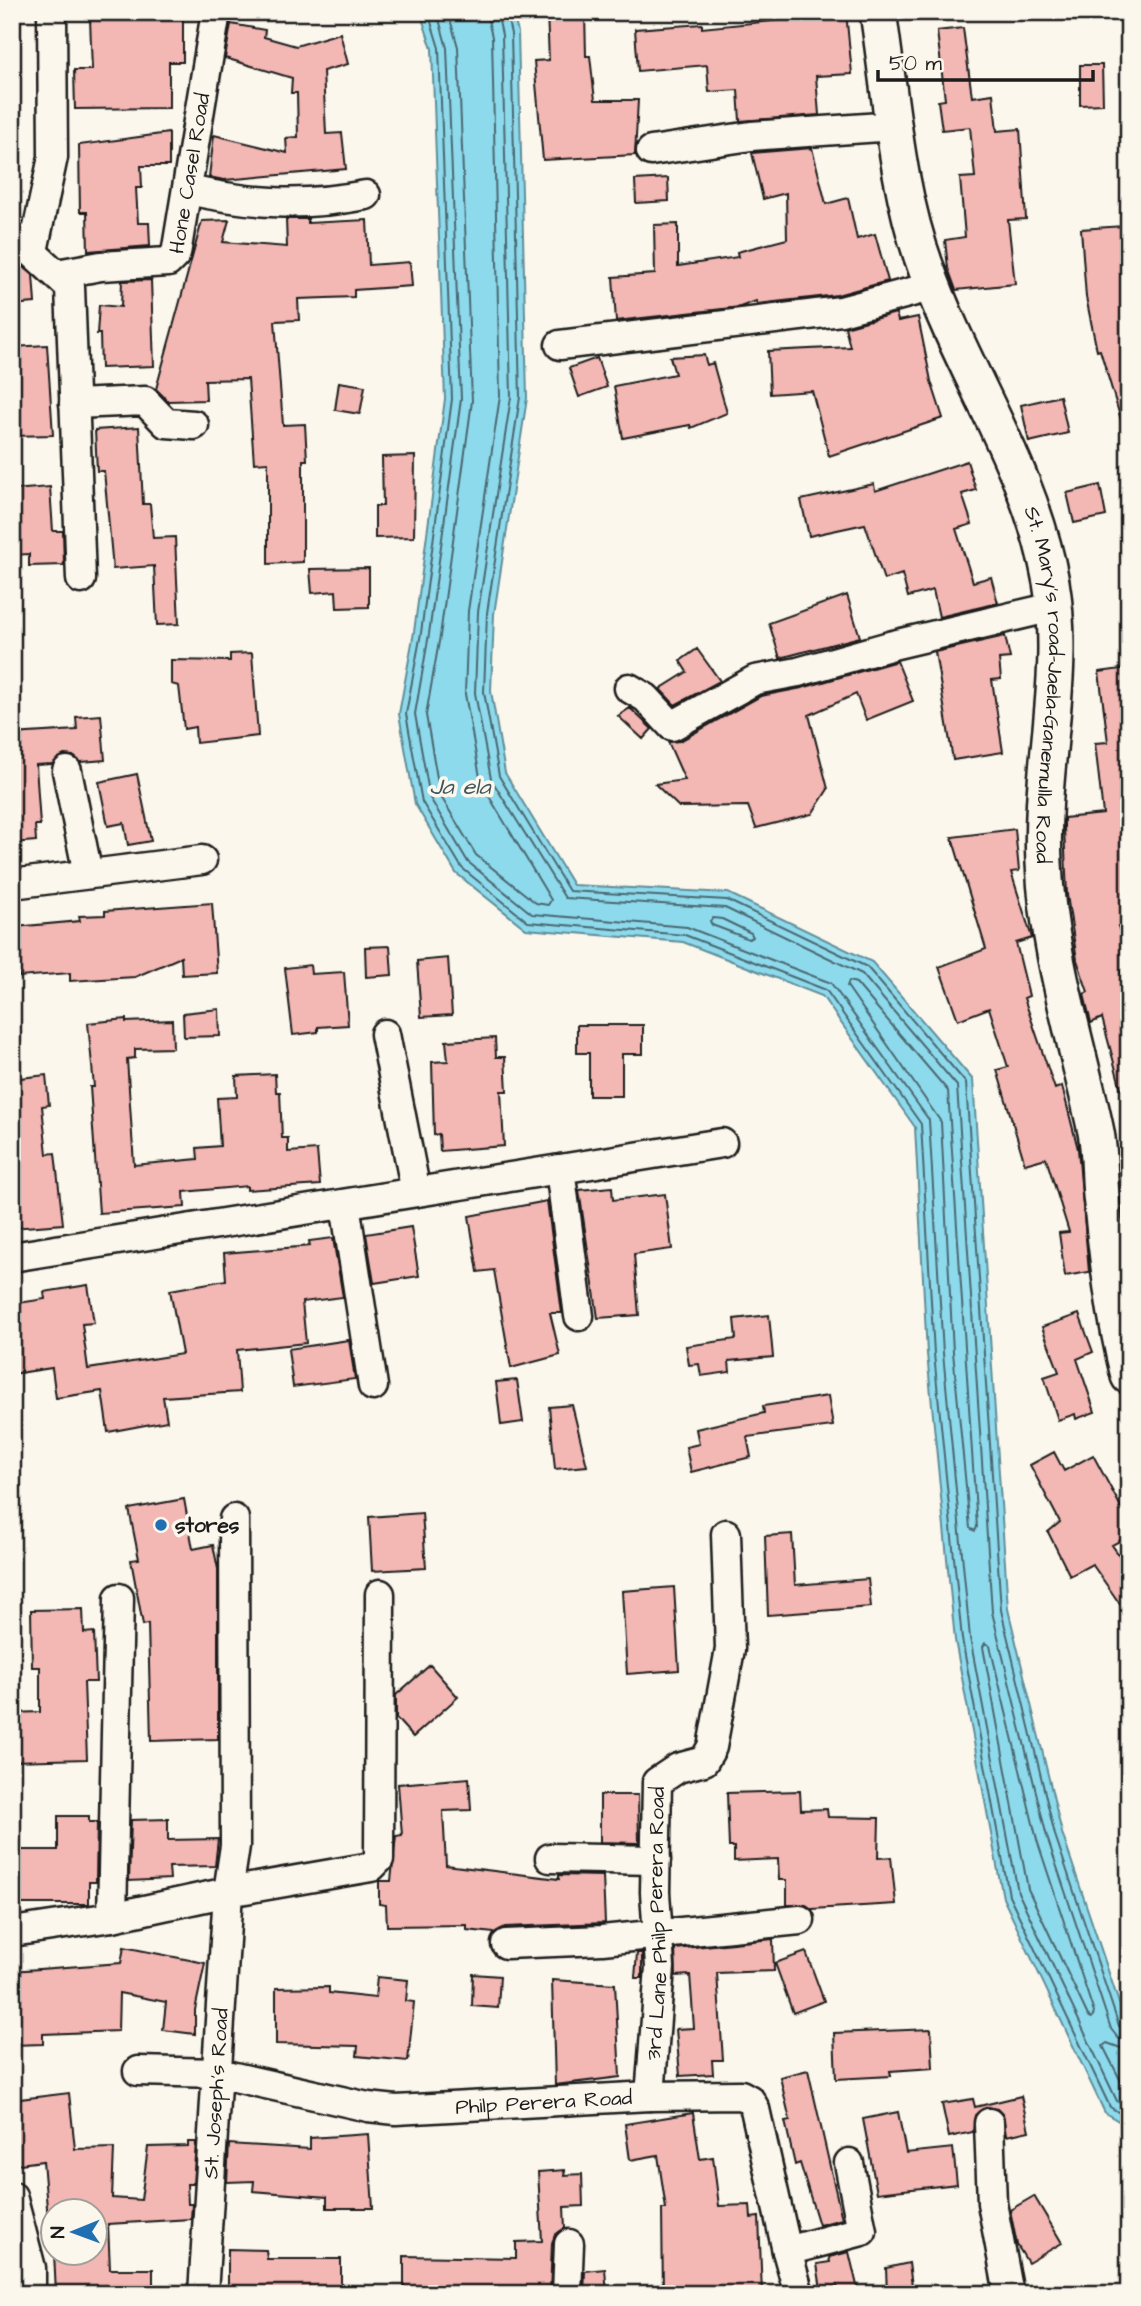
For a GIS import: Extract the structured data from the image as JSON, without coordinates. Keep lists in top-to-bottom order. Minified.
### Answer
{"streets":{"main road":["St. Mary's road-Jaela-Ganemulla Road"],"street":["Hone Casel Road","3rd Lane Philp Perera Road","St. Joseph's Road","Philp Perera Road"]},"crossings":[["3rd Lane Philp Perera Road","Philp Perera Road"],["St. Joseph's Road","Philp Perera Road"]],"water":["Ja ela"],"places":["stores"],"scale_bar":"50 m","north":"left"}
